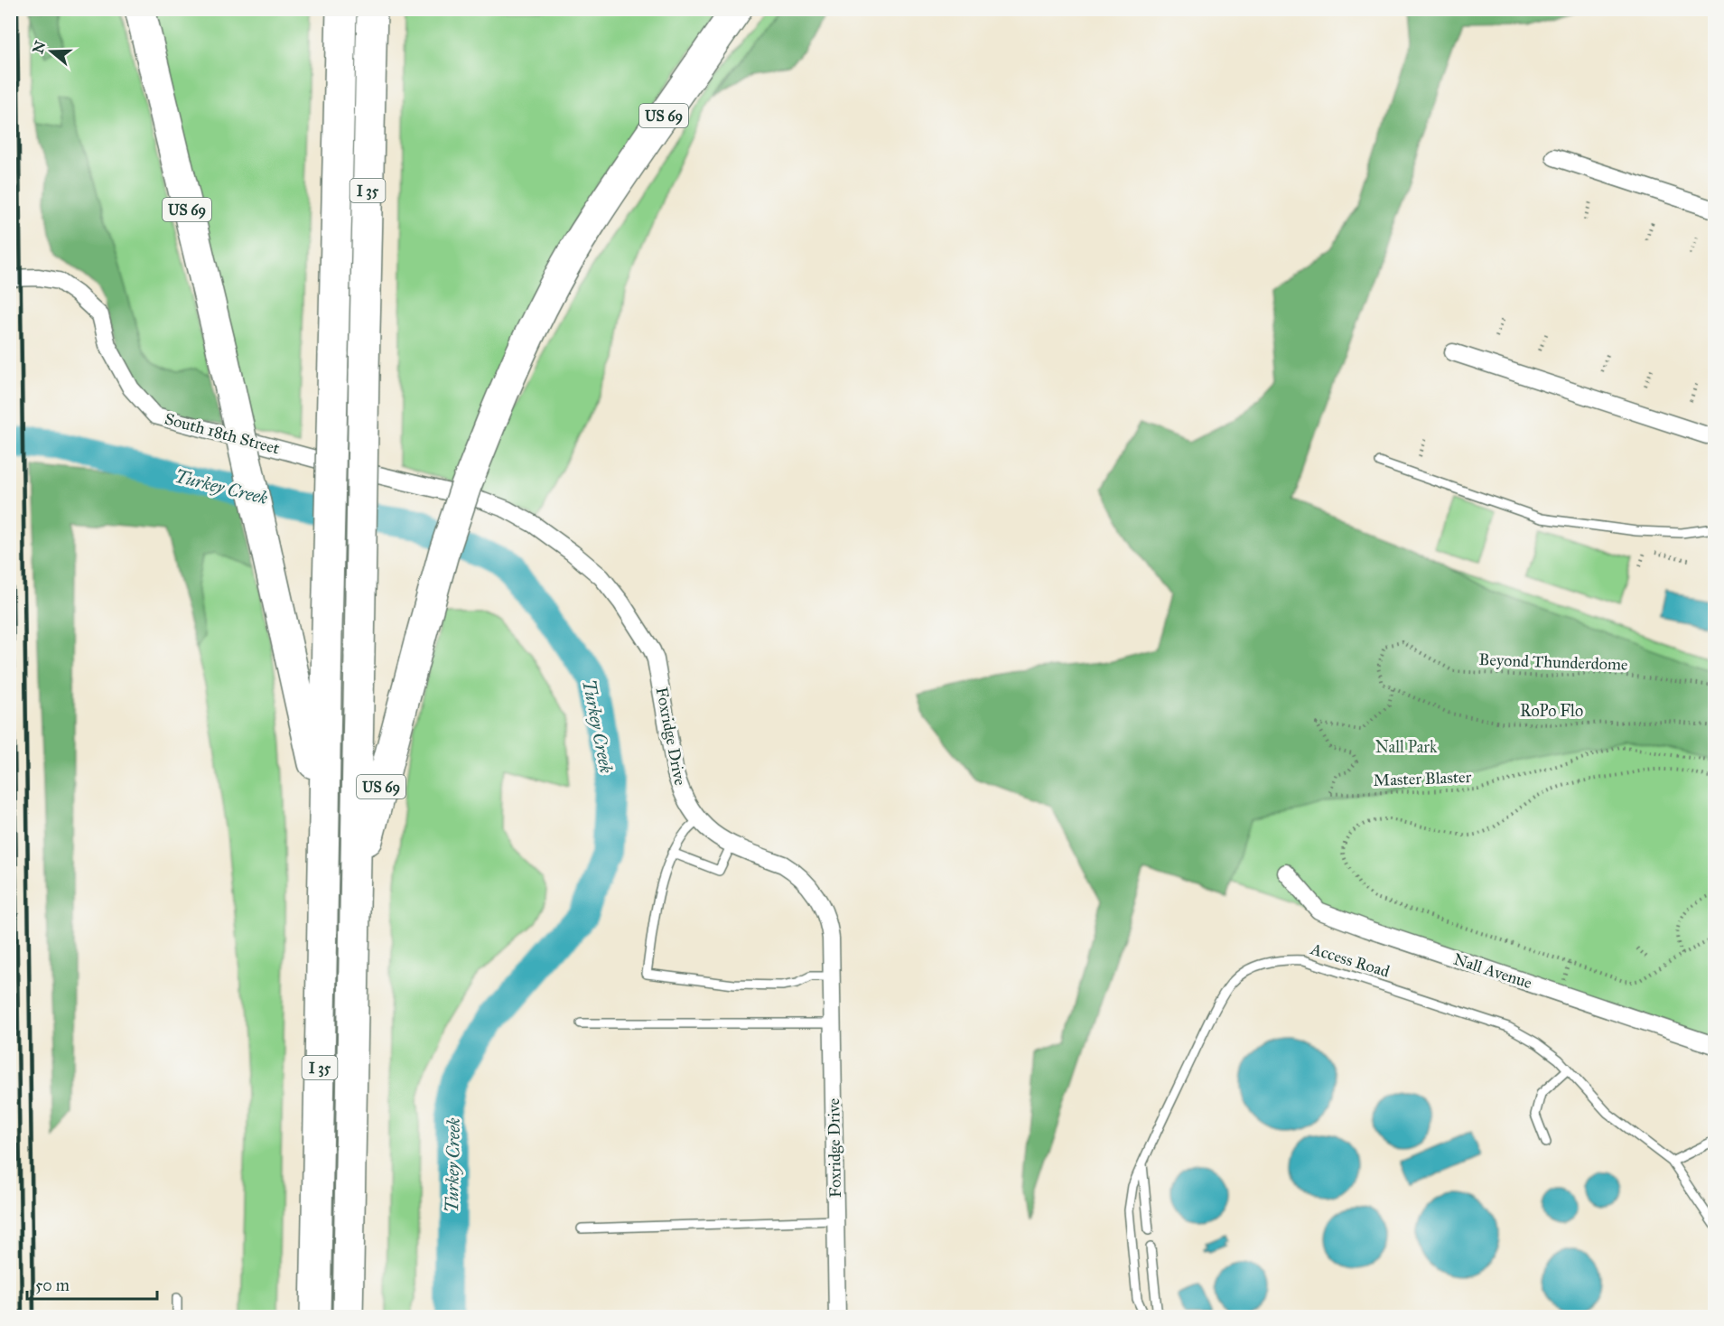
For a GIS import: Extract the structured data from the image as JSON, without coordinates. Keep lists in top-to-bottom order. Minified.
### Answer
{"streets":{"highway":["US 69","I 35"],"street":["South 18th Street","Foxridge Drive","Nall Avenue"],"lane":["Access Road"],"path":["Beyond Thunderdome","RoPo Flo","Master Blaster"]},"crossings":[["US 69","I 35"],["South 18th Street","Foxridge Drive"],["Beyond Thunderdome","RoPo Flo"],["Beyond Thunderdome","Master Blaster"],["RoPo Flo","Master Blaster"]],"water":["Turkey Creek"],"parks":["Nall Park"],"scale_bar":"50 m","north":"left"}
